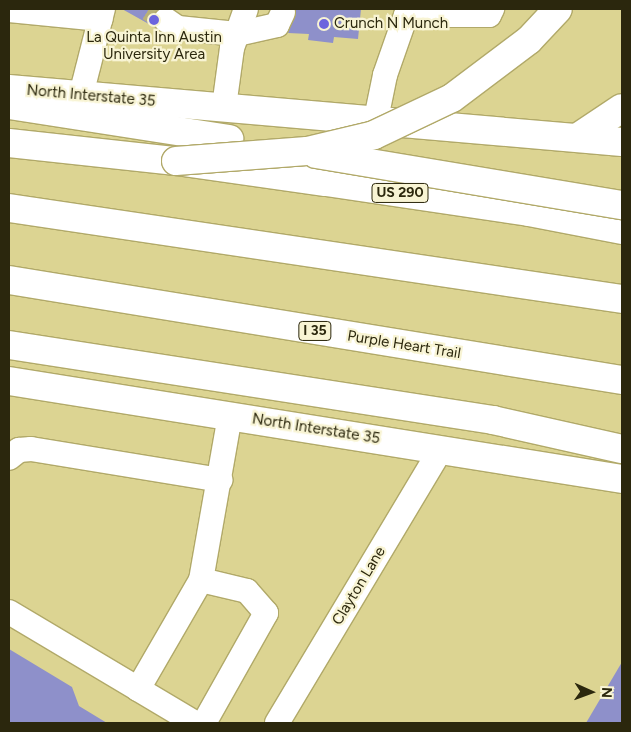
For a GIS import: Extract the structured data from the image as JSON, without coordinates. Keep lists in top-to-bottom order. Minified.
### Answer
{"streets":{"main road":["North Interstate 35","US 290","I 35","Purple Heart Trail"],"street":["Clayton Lane"]},"crossings":[["North Interstate 35","Clayton Lane"]],"places":["La Quinta Inn Austin University Area","Crunch N Munch"],"north":"right"}
